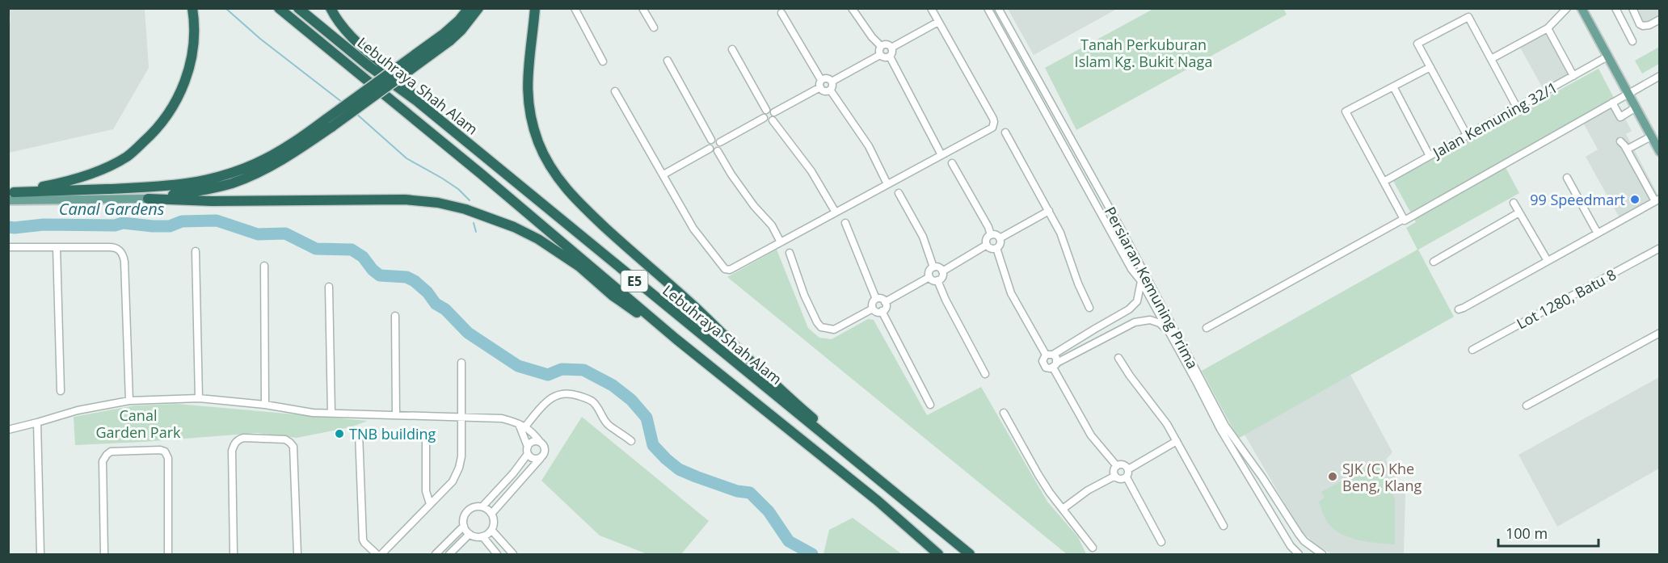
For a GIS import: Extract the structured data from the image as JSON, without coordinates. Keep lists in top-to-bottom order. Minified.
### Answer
{"streets":{"highway":["Lebuhraya Shah Alam","E5"],"street":["Jalan Kemuning 32/1","Persiaran Kemuning Prima","Lot 1280, Batu 8"]},"water":["Canal Gardens"],"parks":["Tanah Perkuburan Islam Kg. Bukit Naga","Canal Garden Park"],"places":["99 Speedmart","TNB building","SJK (C) Khe Beng, Klang"],"scale_bar":"100 m"}
